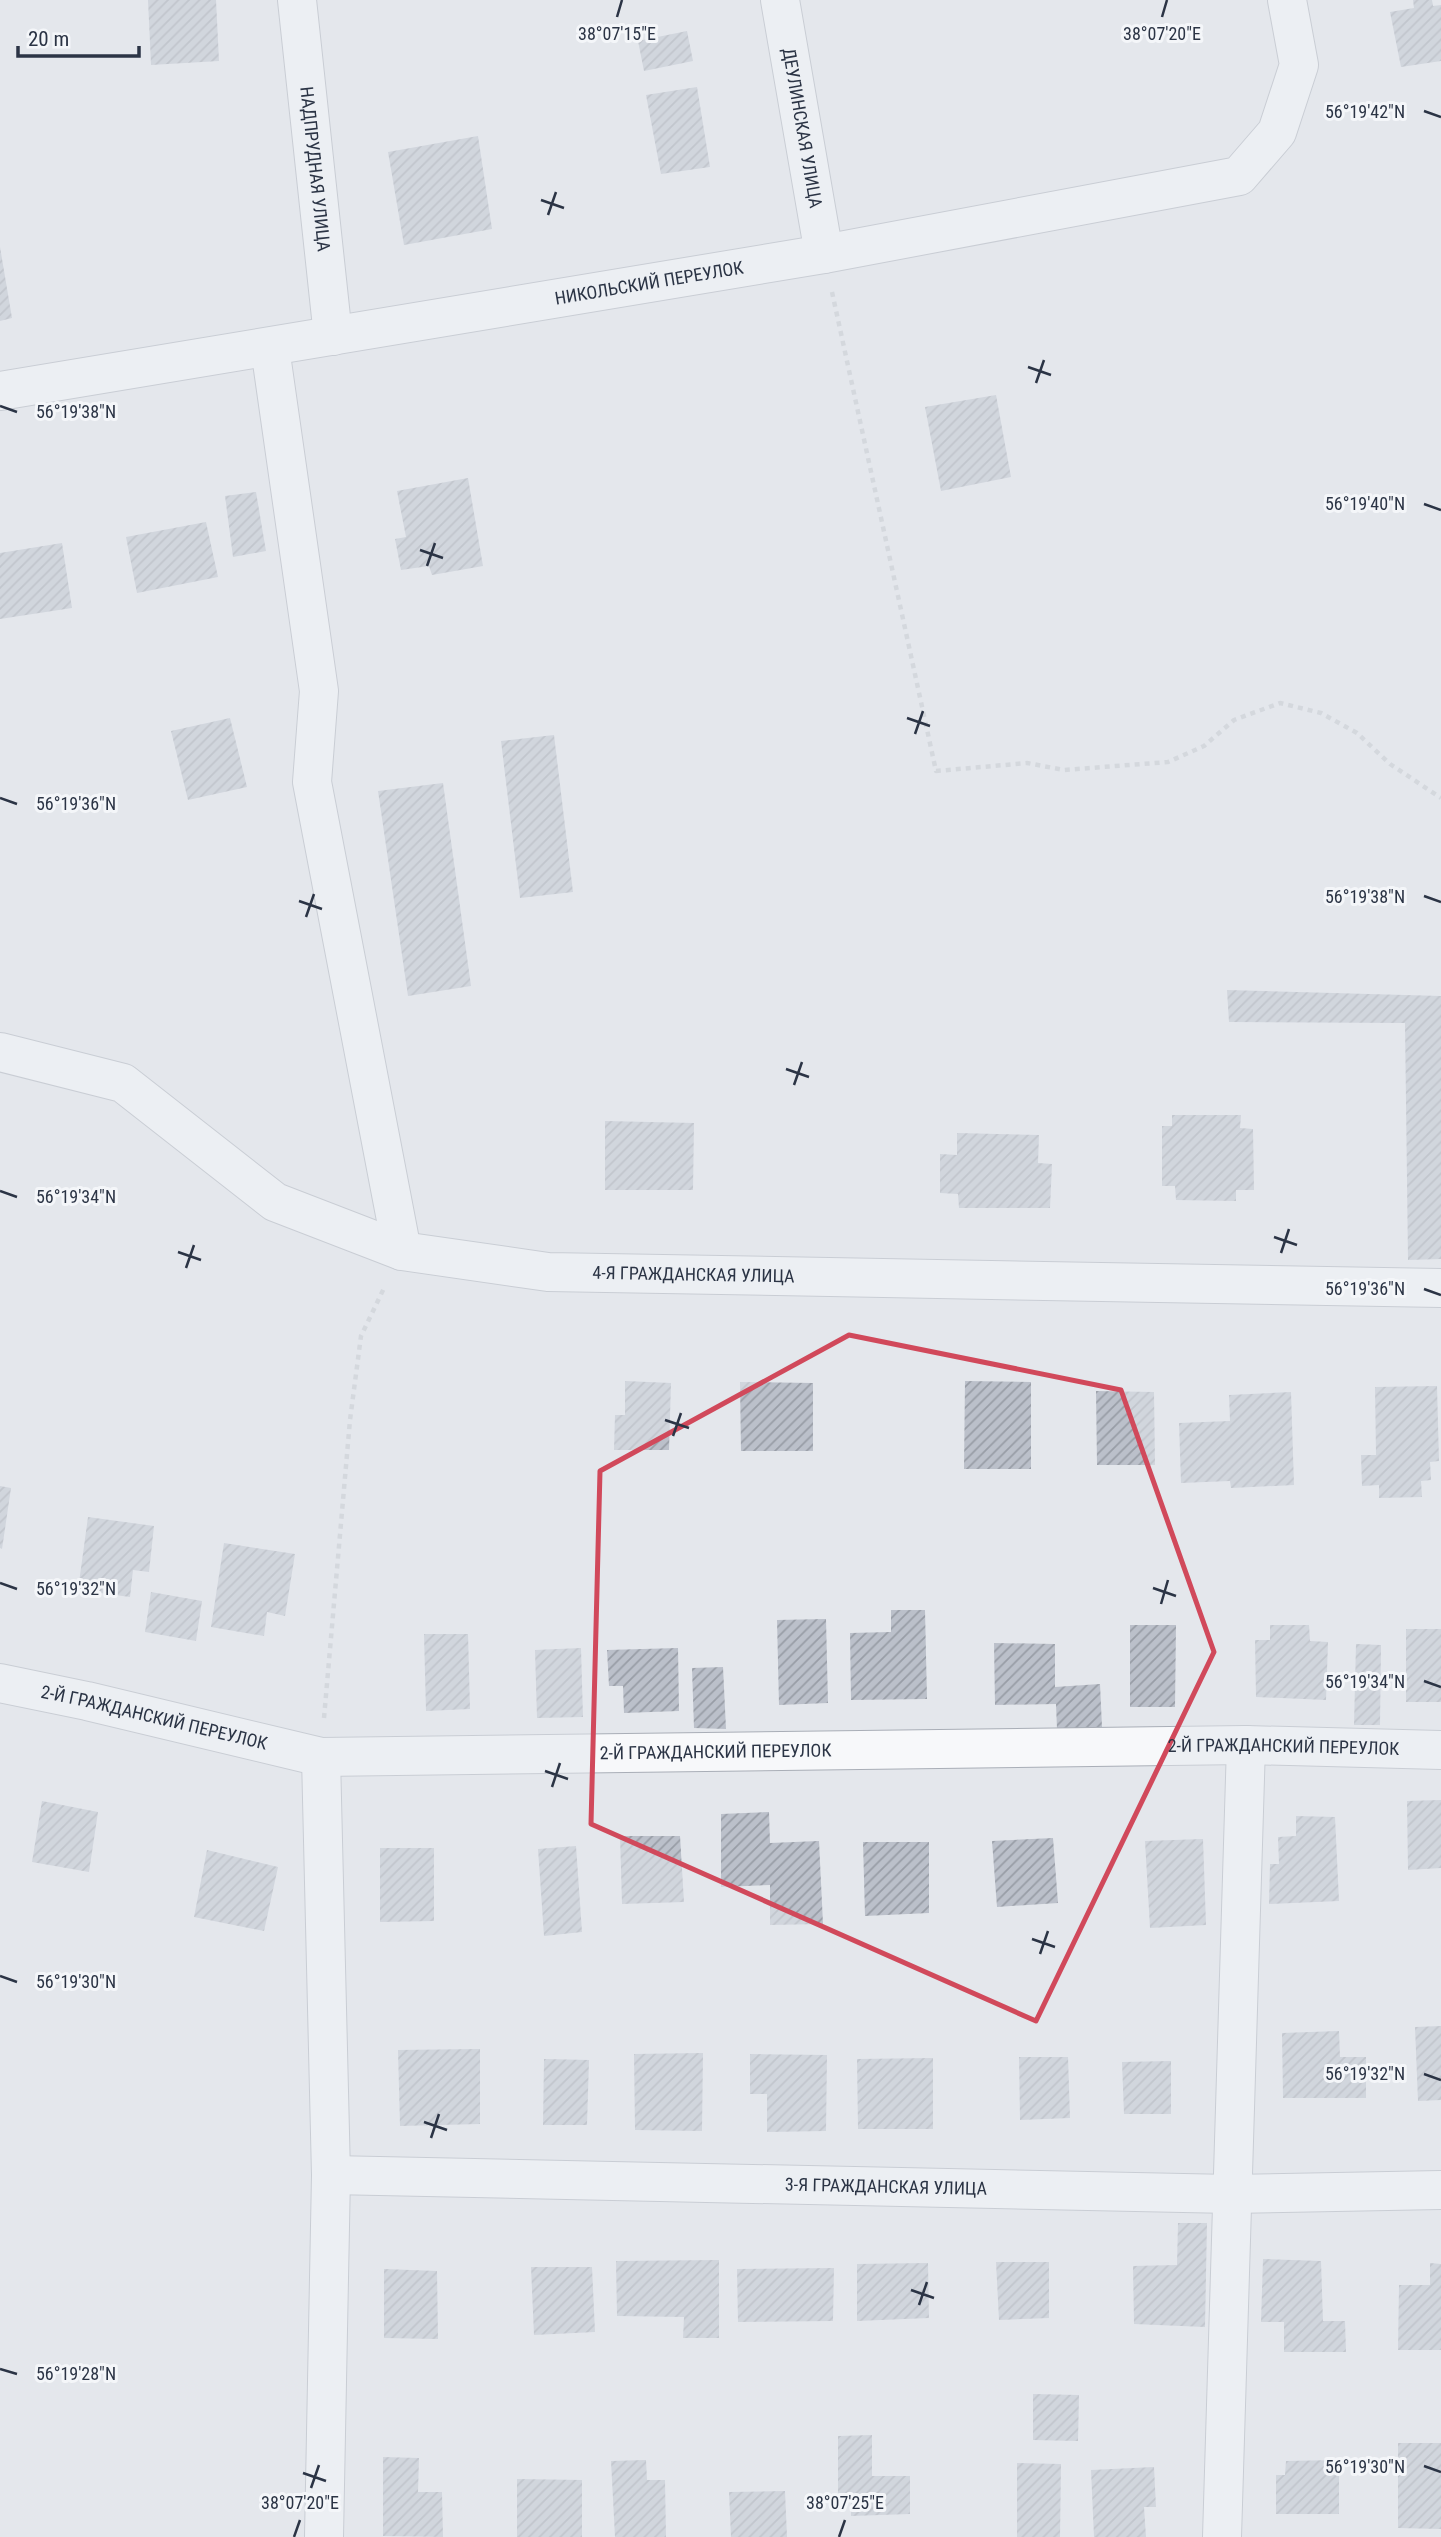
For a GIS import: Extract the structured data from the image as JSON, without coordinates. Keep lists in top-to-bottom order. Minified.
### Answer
{"streets":{"street":["ДЕУЛИНСКАЯ УЛИЦА","НАДПРУДНАЯ УЛИЦА","НИКОЛЬСКИЙ ПЕРЕУЛОК","4-Я ГРАЖДАНСКАЯ УЛИЦА","2-Й ГРАЖДАНСКИЙ ПЕРЕУЛОК","3-Я ГРАЖДАНСКАЯ УЛИЦА"]},"crossings":[["ДЕУЛИНСКАЯ УЛИЦА","НИКОЛЬСКИЙ ПЕРЕУЛОК"],["НАДПРУДНАЯ УЛИЦА","НИКОЛЬСКИЙ ПЕРЕУЛОК"]],"scale_bar":"20 m","coordinates":["38°07'20\"E","38°07'15\"E","56°19'42\"N","56°19'38\"N","56°19'40\"N","56°19'36\"N","56°19'34\"N","56°19'32\"N","56°19'30\"N","56°19'28\"N","38°07'25\"E"]}
